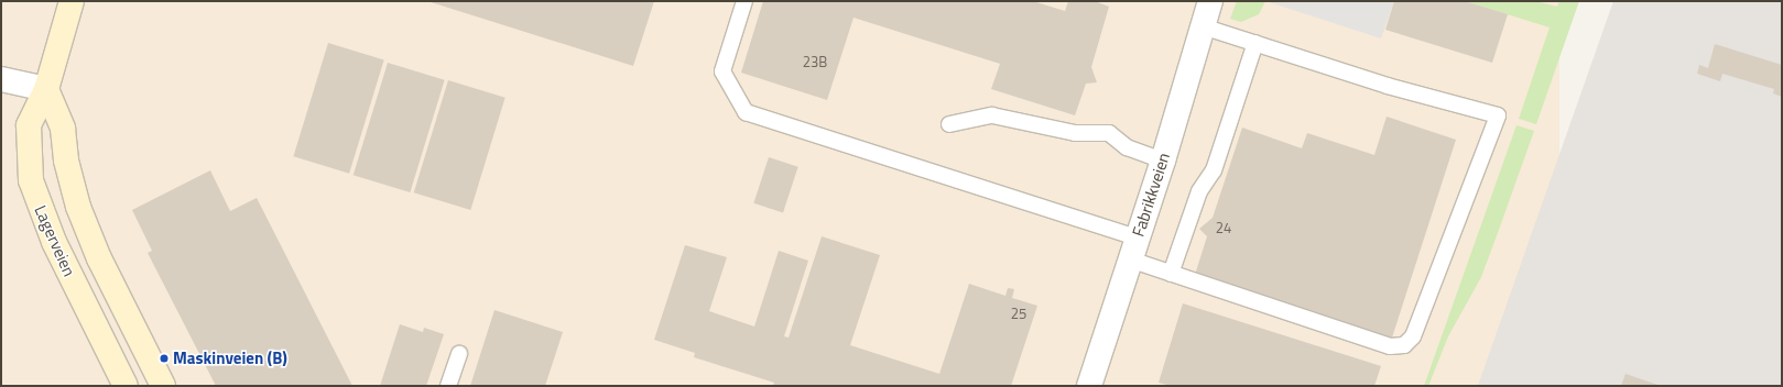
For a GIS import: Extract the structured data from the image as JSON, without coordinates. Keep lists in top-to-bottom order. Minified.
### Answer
{"streets":{"main road":["Lagerveien"],"street":["Fabrikkveien"]},"places":["Maskinveien (B)"],"house_numbers":["23B","24","25"]}
